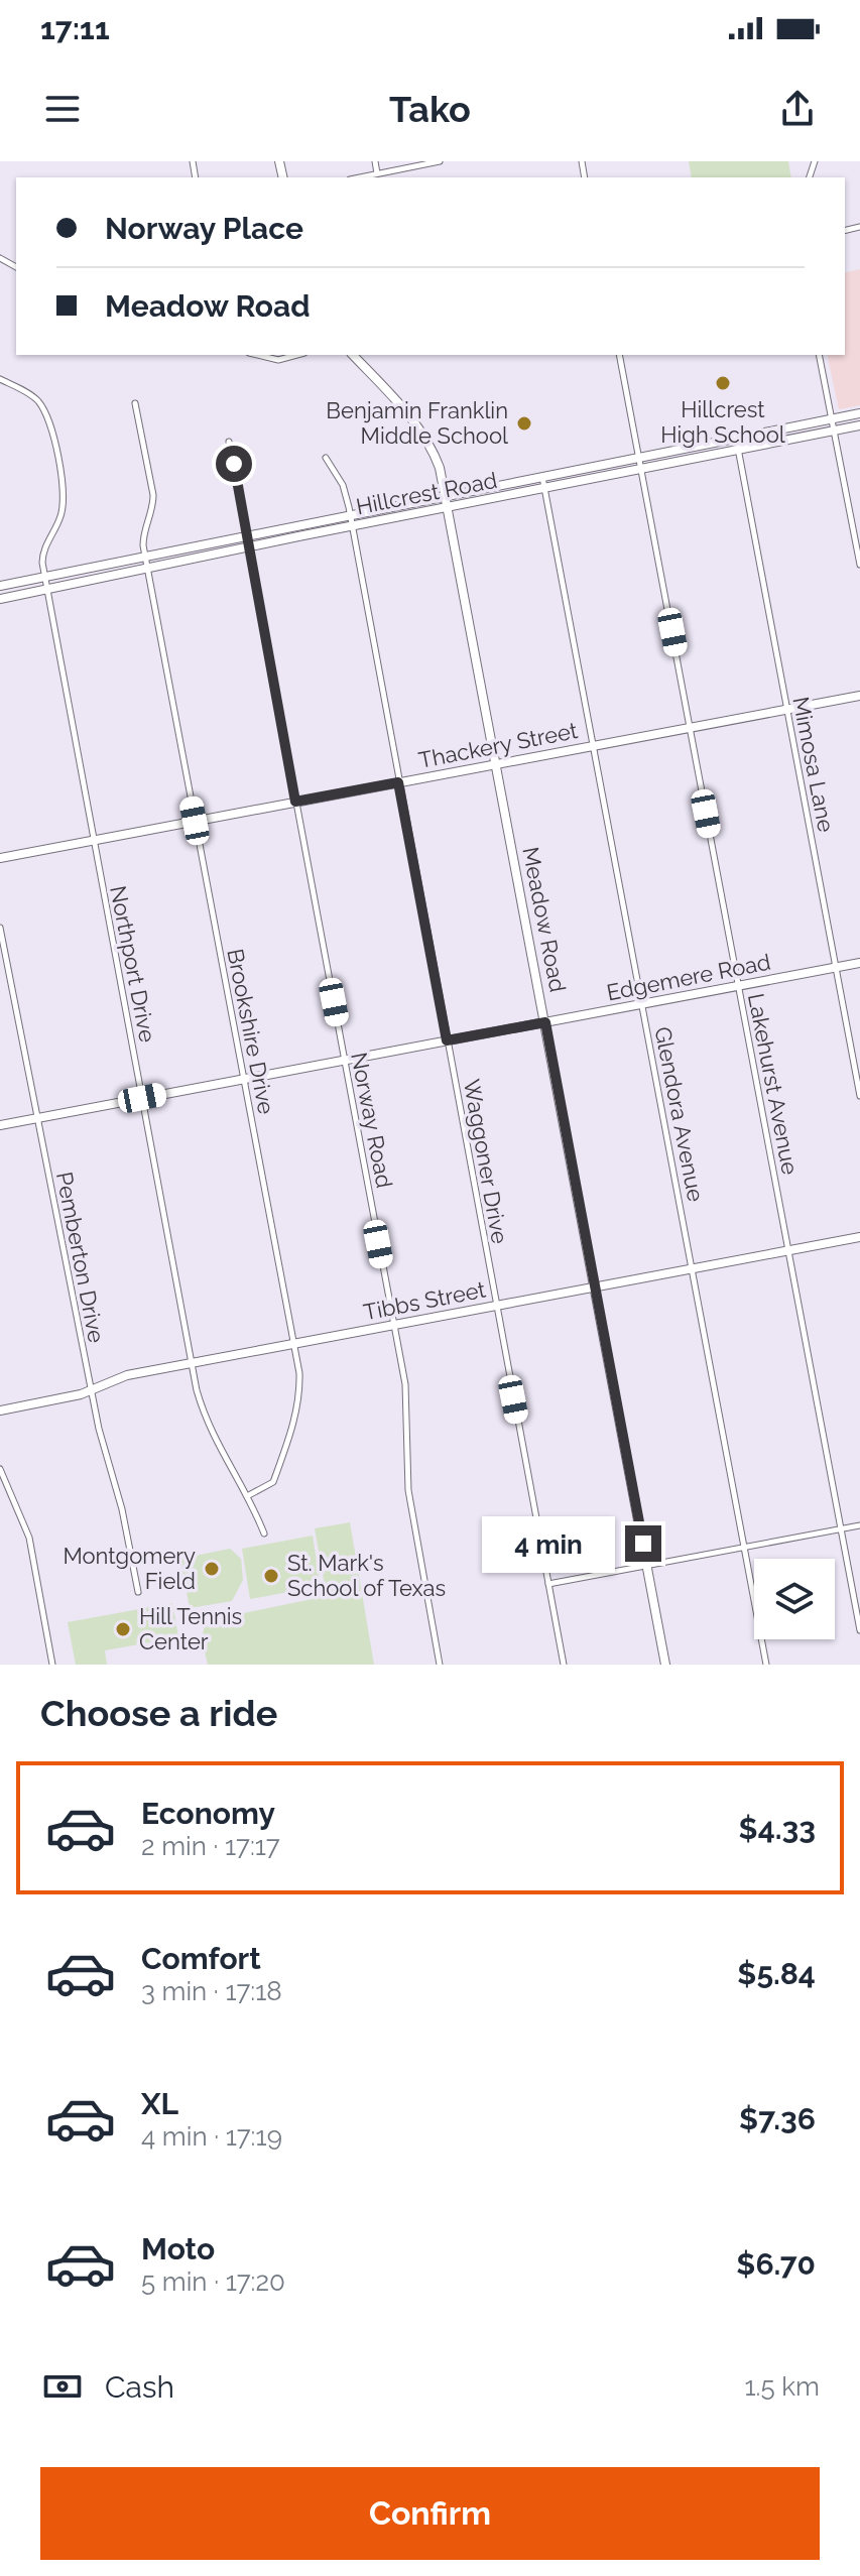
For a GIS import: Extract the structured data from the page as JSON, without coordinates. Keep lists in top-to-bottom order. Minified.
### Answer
{"streets":{"street":["Hillcrest Road","Thackery Street","Mimosa Lane","Meadow Road","Northport Drive","Edgemere Road","Brookshire Drive","Lakehurst Avenue","Glendora Avenue","Norway Road","Waggoner Drive","Pemberton Drive","Tibbs Street"]},"crossings":[["Hillcrest Road","Mimosa Lane"],["Hillcrest Road","Meadow Road"],["Hillcrest Road","Northport Drive"],["Hillcrest Road","Brookshire Drive"],["Hillcrest Road","Lakehurst Avenue"],["Hillcrest Road","Glendora Avenue"],["Hillcrest Road","Norway Road"],["Hillcrest Road","Waggoner Drive"],["Thackery Street","Mimosa Lane"],["Thackery Street","Meadow Road"],["Thackery Street","Northport Drive"],["Thackery Street","Brookshire Drive"],["Thackery Street","Lakehurst Avenue"],["Thackery Street","Glendora Avenue"],["Thackery Street","Norway Road"],["Thackery Street","Waggoner Drive"],["Mimosa Lane","Edgemere Road"],["Meadow Road","Edgemere Road"],["Meadow Road","Tibbs Street"],["Northport Drive","Edgemere Road"],["Northport Drive","Brookshire Drive"],["Northport Drive","Tibbs Street"],["Edgemere Road","Brookshire Drive"],["Edgemere Road","Lakehurst Avenue"],["Edgemere Road","Glendora Avenue"],["Edgemere Road","Norway Road"],["Edgemere Road","Waggoner Drive"],["Edgemere Road","Pemberton Drive"],["Brookshire Drive","Tibbs Street"],["Lakehurst Avenue","Tibbs Street"],["Glendora Avenue","Tibbs Street"],["Norway Road","Tibbs Street"],["Waggoner Drive","Tibbs Street"],["Pemberton Drive","Tibbs Street"]],"places":["Hillcrest High School","Benjamin Franklin Middle School","Montgomery Field","St. Mark's School of Texas","Hill Tennis Center"],"page":{"status":"17:11","header":"Tako","banner":["Norway Place","Meadow Road"],"bubble":"4 min","heading":"Choose a ride","list":[{"name":"Economy","note":"2 min · 17:17","value":"$4.33"},{"name":"Comfort","note":"3 min · 17:18","value":"$5.84"},{"name":"XL","note":"4 min · 17:19","value":"$7.36"},{"name":"Moto","note":"5 min · 17:20","value":"$6.70"}],"pay":["Cash","1.5 km"],"buttons":"Confirm"}}
